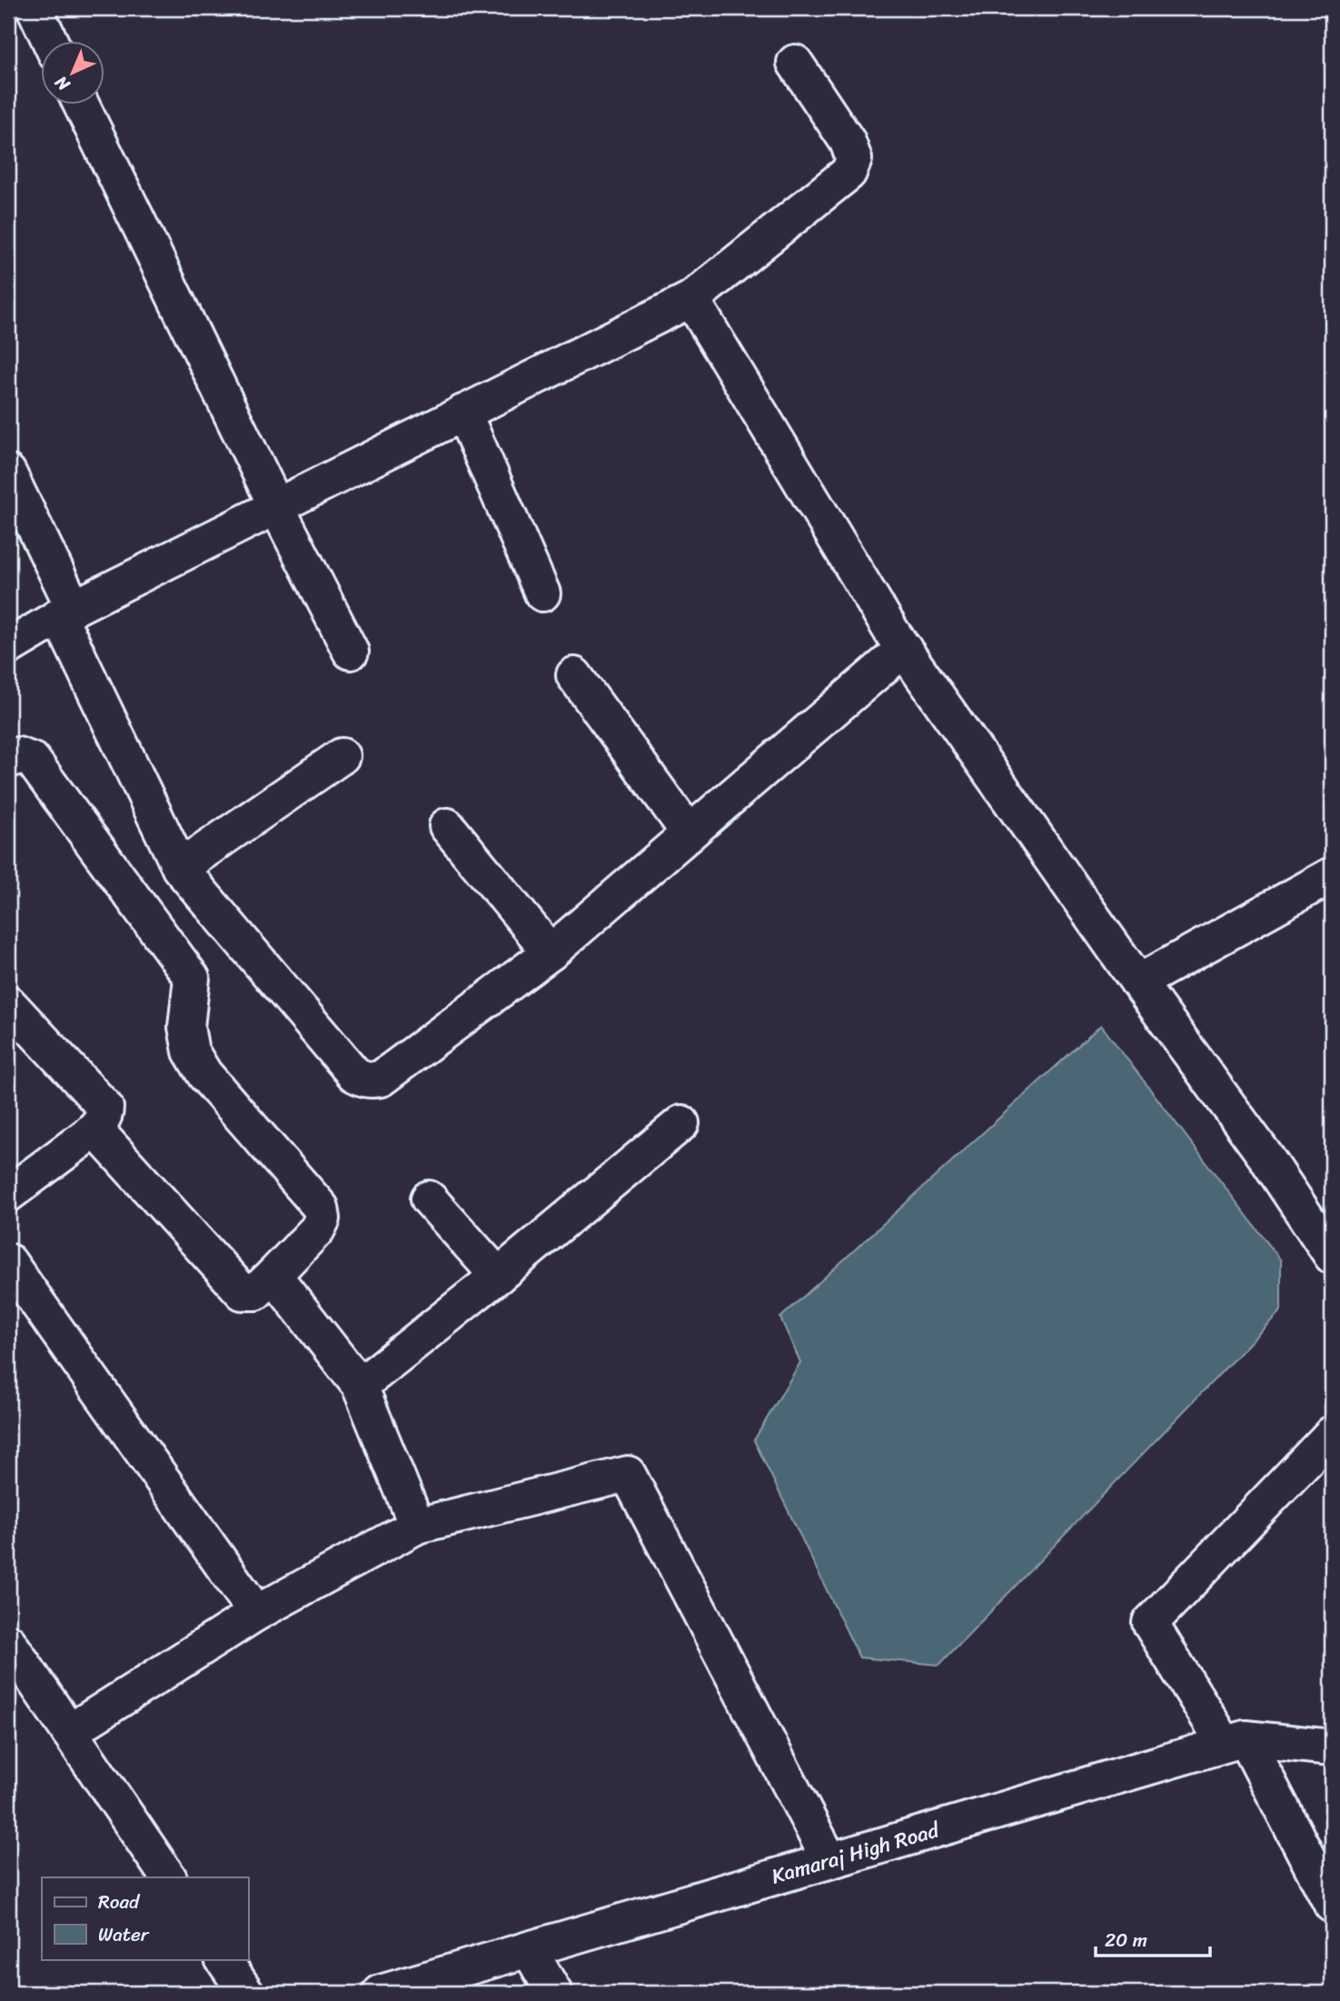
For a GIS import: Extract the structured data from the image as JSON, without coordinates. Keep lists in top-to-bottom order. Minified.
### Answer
{"streets":{"street":["Kamaraj High Road"]},"legend":["Road","Water"],"scale_bar":"20 m","north":"bottom left"}
